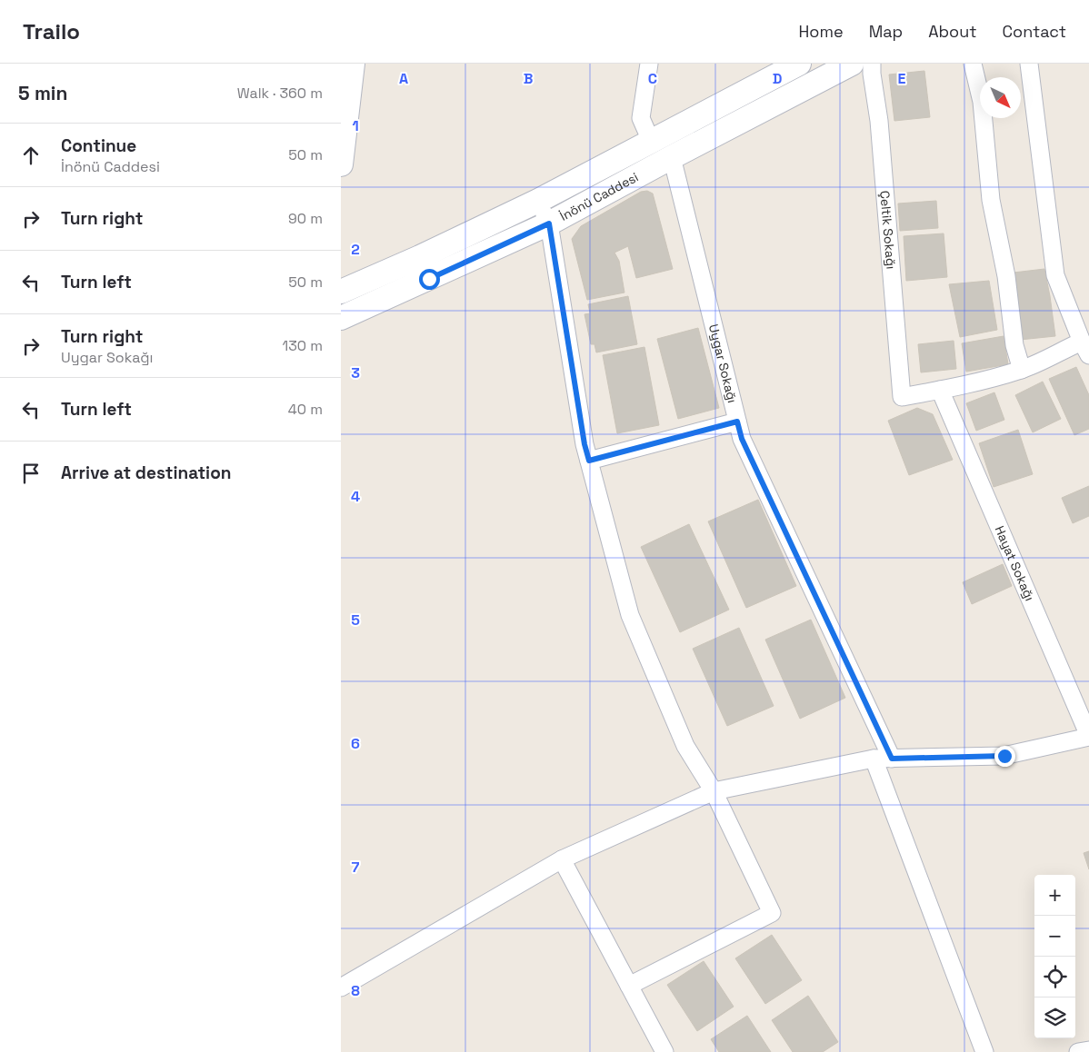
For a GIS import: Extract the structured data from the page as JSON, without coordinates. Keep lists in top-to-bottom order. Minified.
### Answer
{"streets":{"main road":["İnönü Caddesi"],"street":["Çeltik Sokağı","Uygar Sokağı","Hayat Sokağı"]},"crossings":[["İnönü Caddesi","Uygar Sokağı"],["Çeltik Sokağı","Hayat Sokağı"]],"north":"bottom right","page":{"header":"Trailo","nav":["Home","Map","About","Contact"],"heading":["5 min","Walk · 360 m"],"list":[["Continue","İnönü Caddesi","50 m"],["Turn right","90 m"],["Turn left","50 m"],["Turn right","Uygar Sokağı","130 m"],["Turn left","40 m"],"Arrive at destination"],"map_buttons":["+","−"]},"grid":{"columns":["A","B","C","D","E"],"rows":["1","2","3","4","5","6","7","8"]}}
